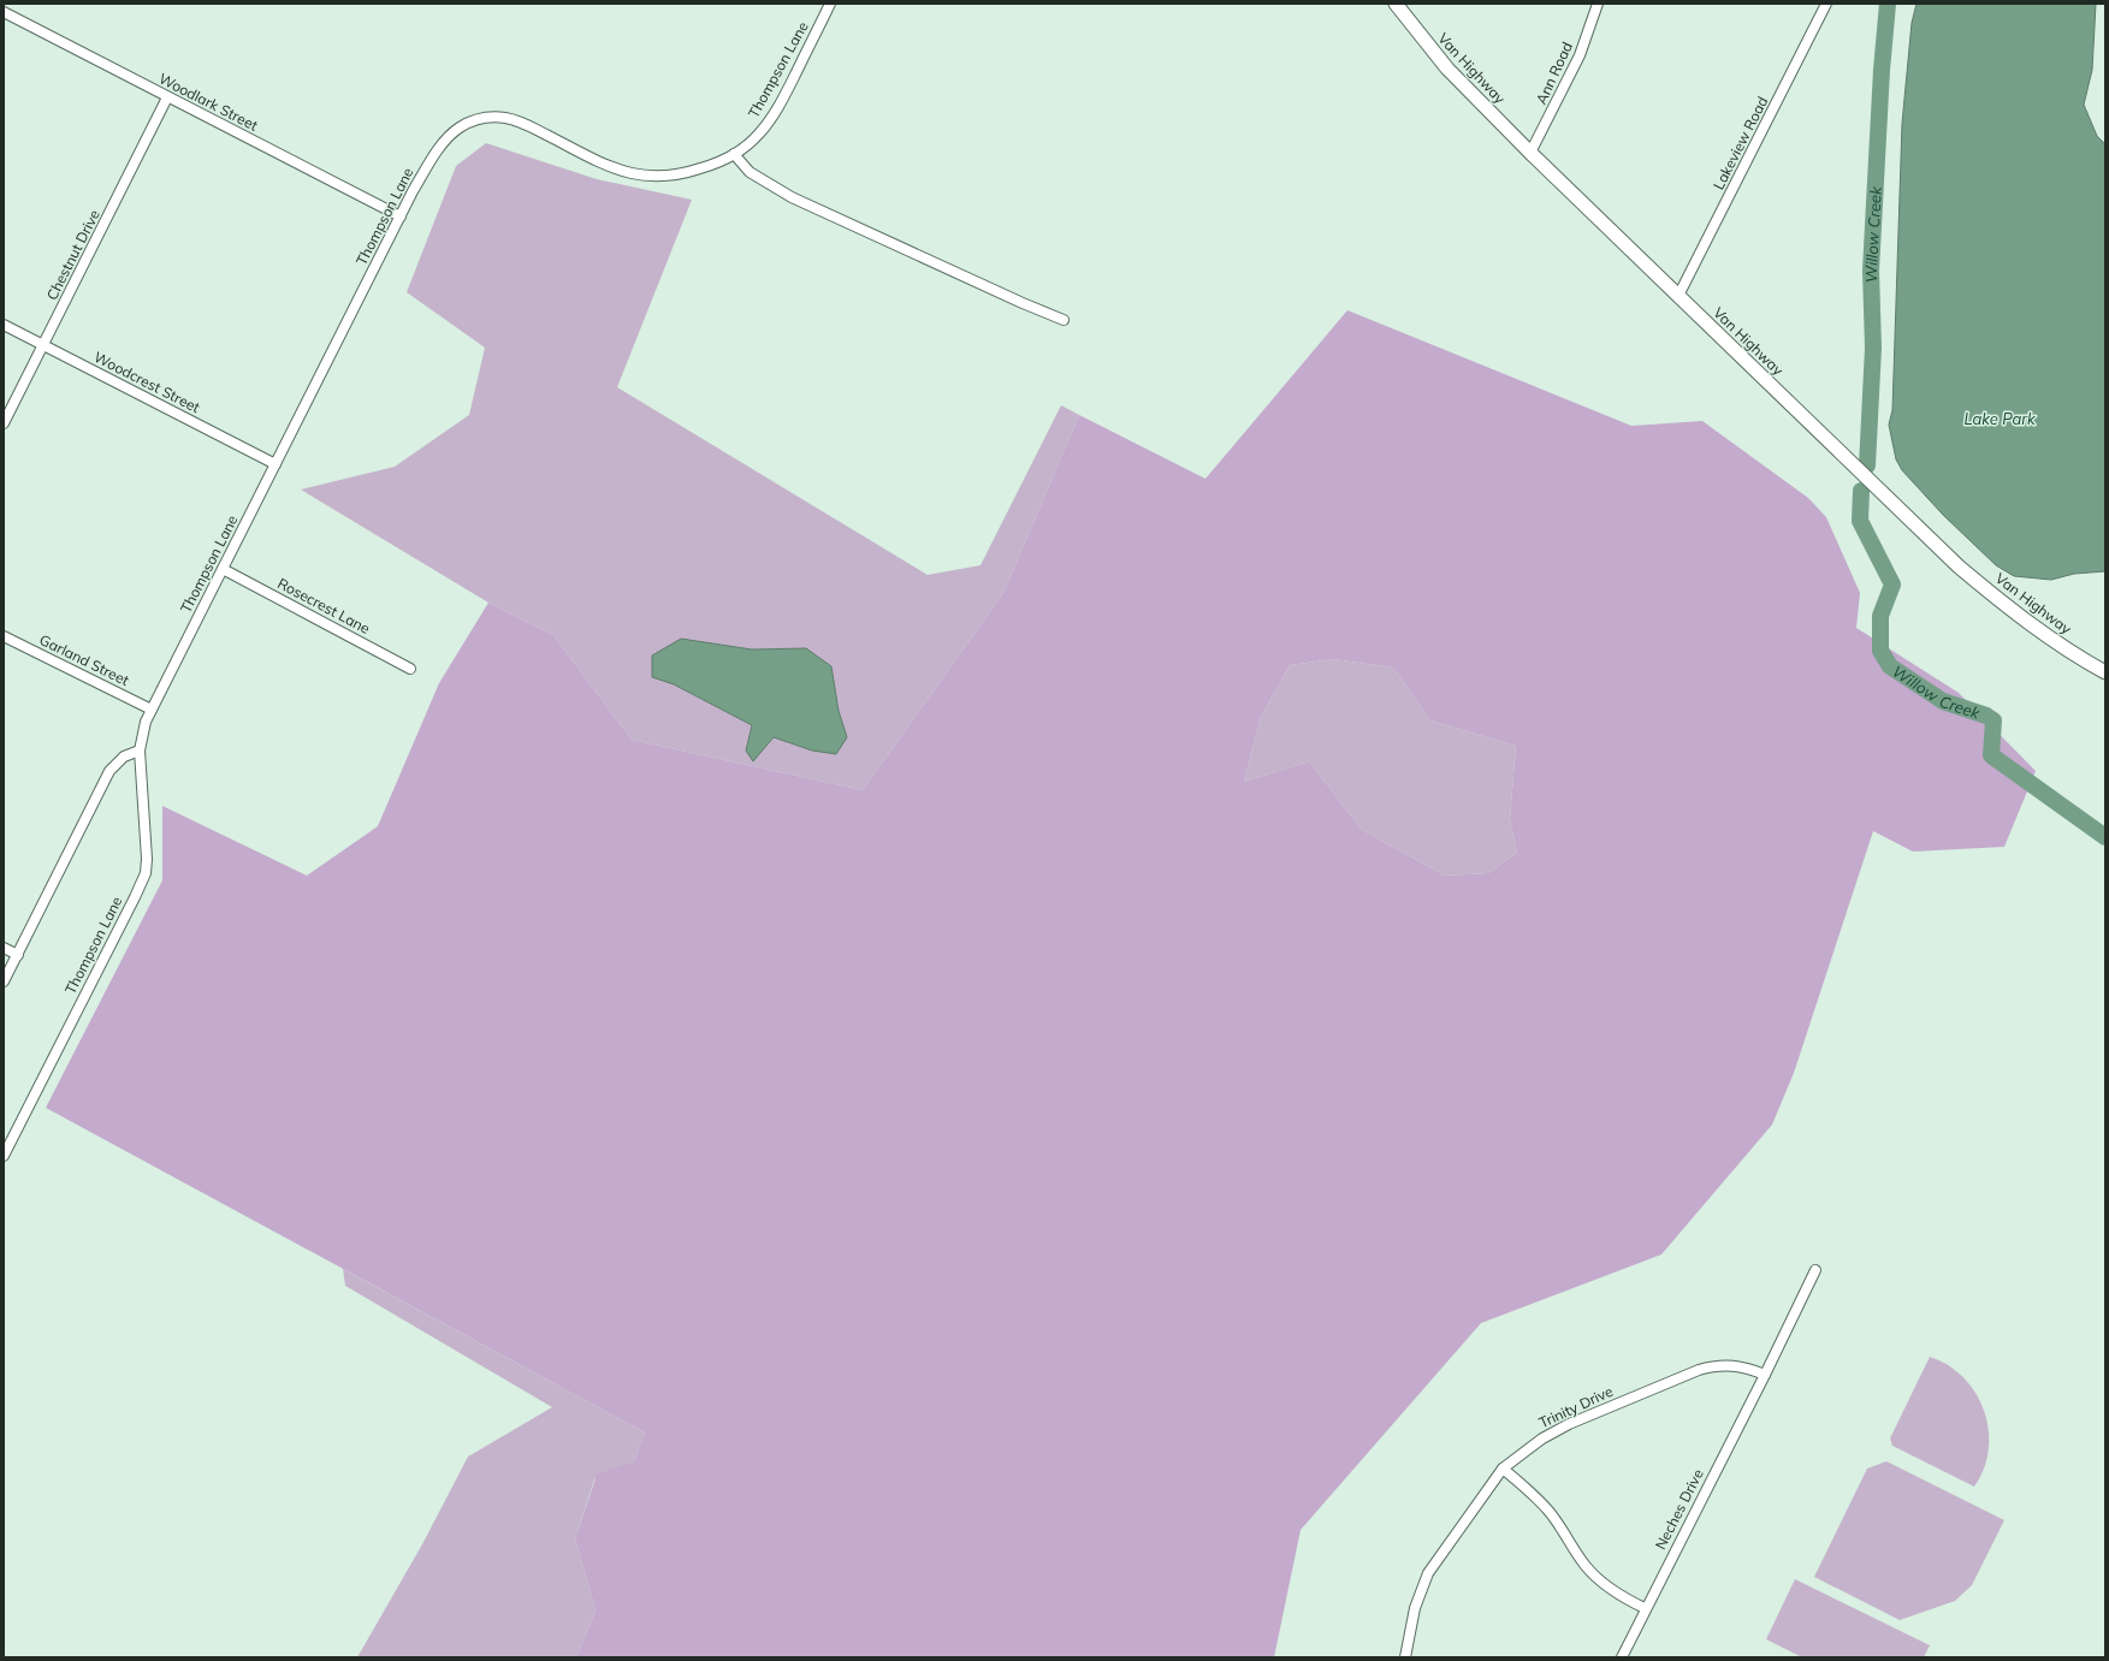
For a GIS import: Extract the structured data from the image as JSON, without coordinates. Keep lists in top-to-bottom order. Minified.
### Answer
{"streets":{"main road":["Van Highway"],"street":["Thompson Lane","Ann Road","Woodlark Street","Lakeview Road","Chestnut Drive","Woodcrest Street","Rosecrest Lane","Garland Street","Trinity Drive","Neches Drive"]},"crossings":[["Van Highway","Ann Road"],["Van Highway","Lakeview Road"],["Thompson Lane","Woodlark Street"],["Thompson Lane","Woodcrest Street"],["Thompson Lane","Rosecrest Lane"],["Thompson Lane","Garland Street"],["Woodlark Street","Chestnut Drive"],["Chestnut Drive","Woodcrest Street"],["Trinity Drive","Neches Drive"]],"water":["Willow Creek","Lake Park"]}
